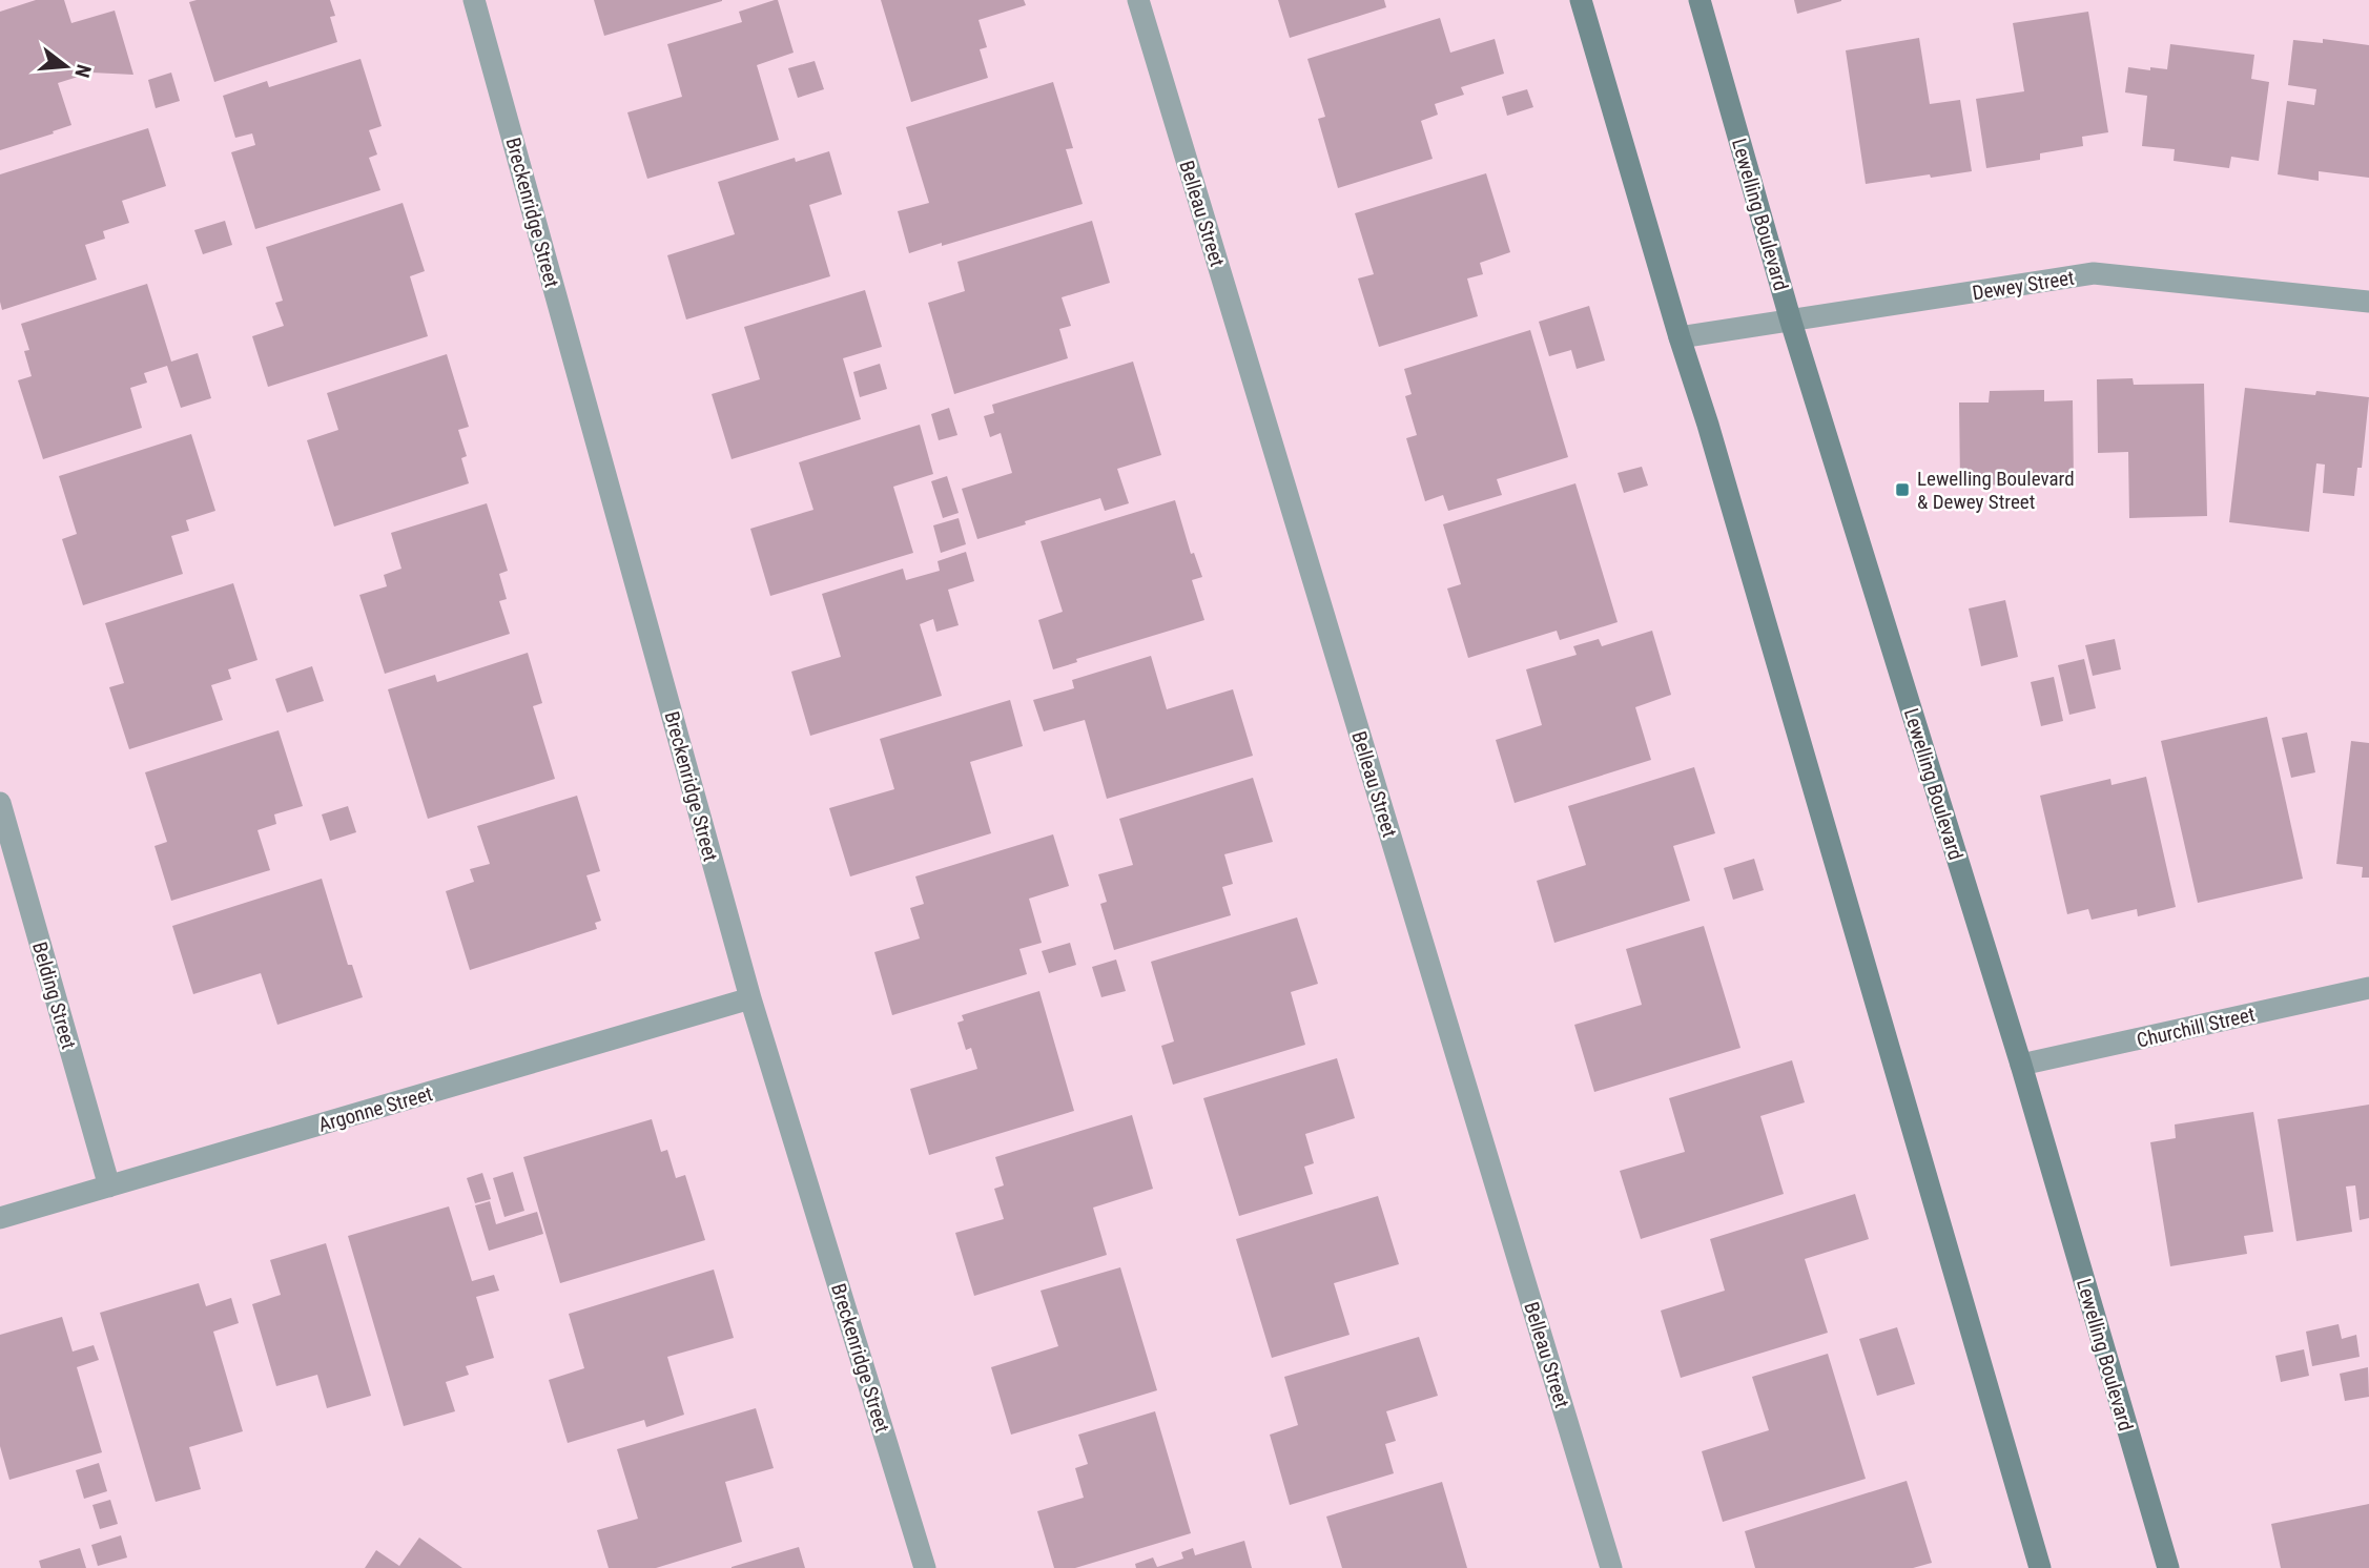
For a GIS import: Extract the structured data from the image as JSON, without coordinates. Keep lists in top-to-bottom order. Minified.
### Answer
{"streets":{"main road":["Lewelling Boulevard"],"street":["Breckenridge Street","Belleau Street","Dewey Street","Belding Street","Churchill Street","Argonne Street"]},"crossings":[["Breckenridge Street","Argonne Street"],["Lewelling Boulevard","Dewey Street"],["Lewelling Boulevard","Churchill Street"],["Belding Street","Argonne Street"]],"places":{"transit":["Lewelling Boulevard & Dewey Street"]},"north":"right"}
